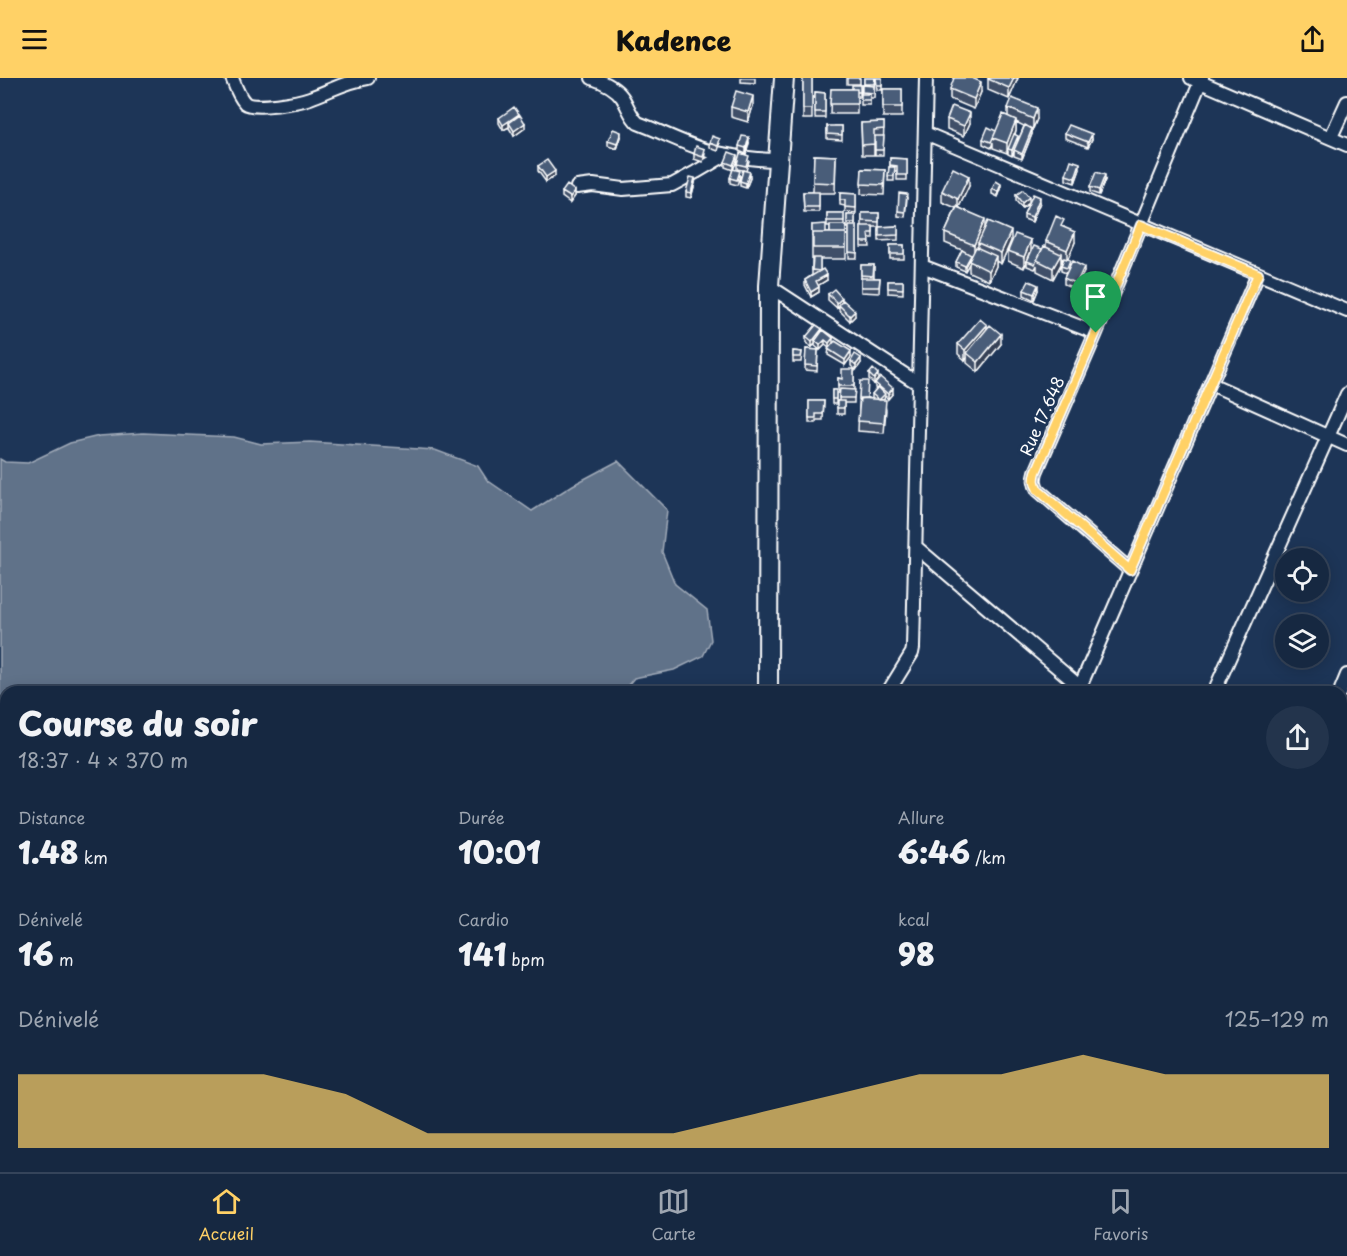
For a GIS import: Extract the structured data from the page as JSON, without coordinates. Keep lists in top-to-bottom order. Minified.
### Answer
{"streets":{"street":["Rue 17.648"]},"page":{"header":"Kadence","heading":["Course du soir","18:37 · 4 × 370 m"],"stats":[["Distance","1.48 km"],["Durée","10:01"],["Allure","6:46 /km"],["Dénivelé","16 m"],["Cardio","141 bpm"],["kcal","98"]],"chart":["Dénivelé","125–129 m"],"tabs":["Accueil","Carte","Favoris"]}}
